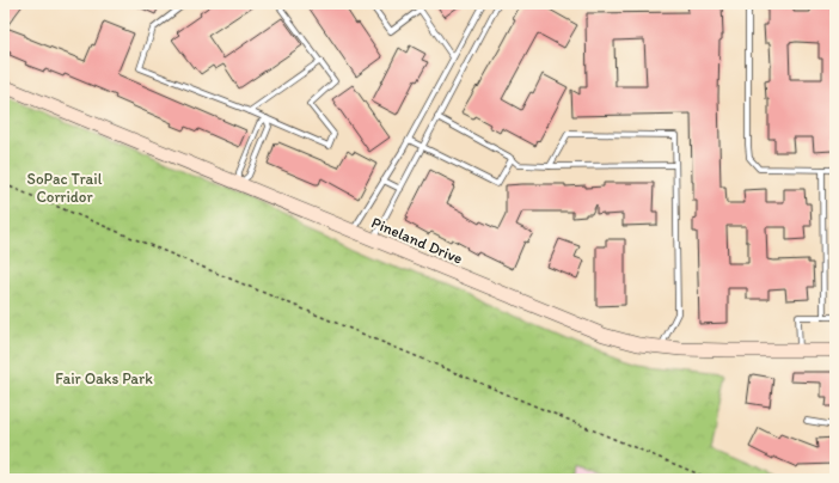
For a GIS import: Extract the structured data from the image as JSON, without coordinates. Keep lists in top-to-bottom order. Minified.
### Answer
{"streets":{"street":["Pineland Drive"]},"parks":["SoPac Trail Corridor","Fair Oaks Park"]}
